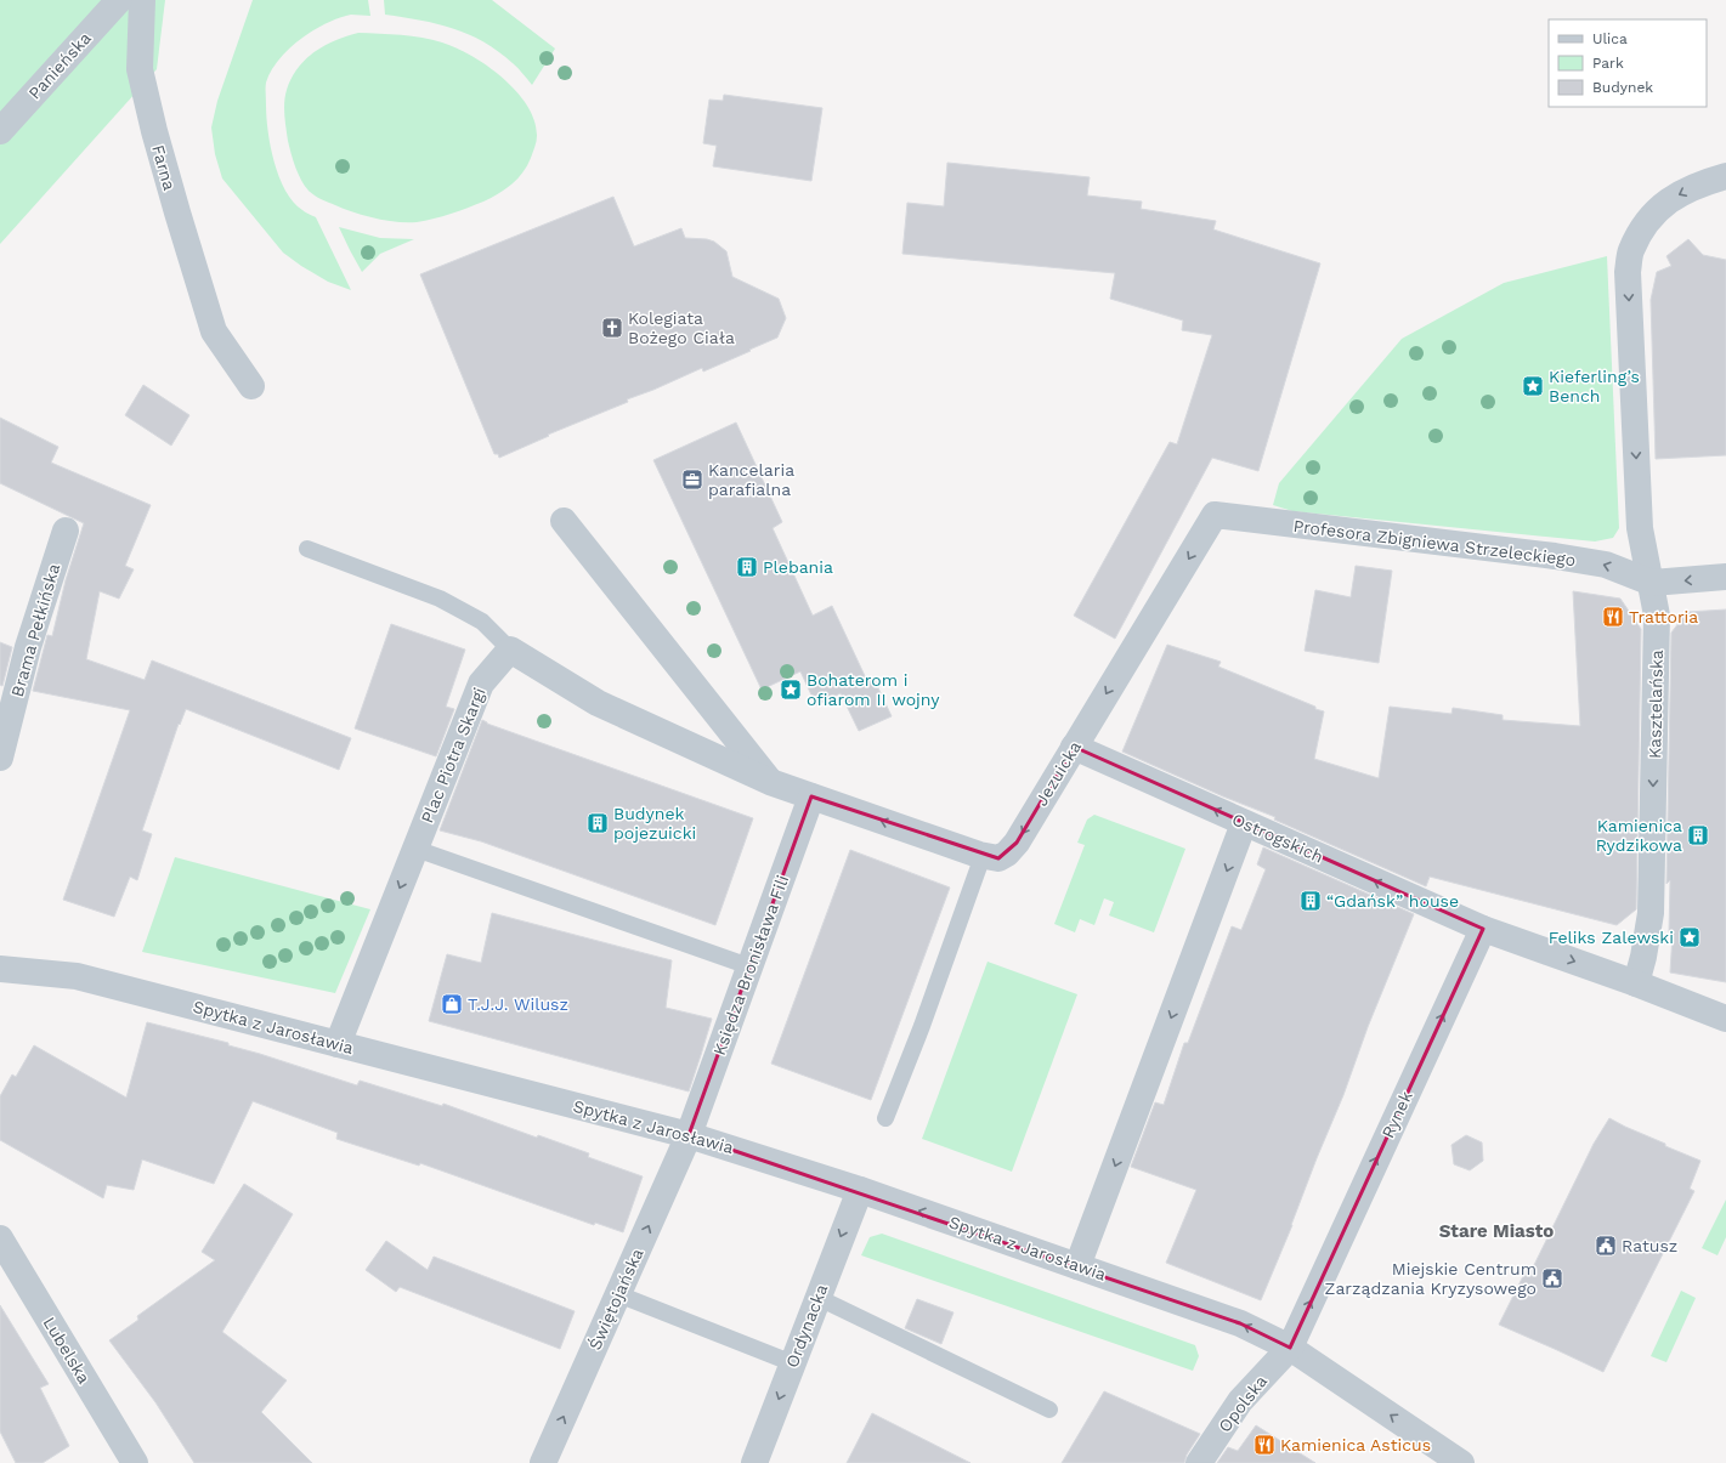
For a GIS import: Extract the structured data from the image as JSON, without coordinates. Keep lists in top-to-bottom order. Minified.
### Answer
{"streets":{"street":["Panieńska","Farna","Profesora Zbigniewa Strzeleckiego","Brama Pełkińska","Kasztelańska","Plac Piotra Skargi","Jezuicka","Ostrogskich","Księdza Bronisława Fili","Spytka z Jarosławia","Rynek","Świętojańska","Ordynacka","Lubelska","Opolska"]},"crossings":[["Profesora Zbigniewa Strzeleckiego","Kasztelańska"],["Profesora Zbigniewa Strzeleckiego","Jezuicka"],["Plac Piotra Skargi","Spytka z Jarosławia"],["Jezuicka","Ostrogskich"],["Jezuicka","Księdza Bronisława Fili"],["Ostrogskich","Rynek"],["Księdza Bronisława Fili","Spytka z Jarosławia"],["Księdza Bronisława Fili","Świętojańska"],["Spytka z Jarosławia","Rynek"],["Spytka z Jarosławia","Świętojańska"],["Spytka z Jarosławia","Ordynacka"],["Spytka z Jarosławia","Opolska"],["Rynek","Opolska"]],"one_way":["Profesora Zbigniewa Strzeleckiego","Kasztelańska","Plac Piotra Skargi","Jezuicka","Ostrogskich","Świętojańska","Ordynacka"],"districts":["Stare Miasto"],"places":{"church":["Kolegiata Bożego Ciała"],"place":["Kieferling’s Bench","Bohaterom i ofiarom II wojny","Feliks Zalewski"],"office":["Kancelaria parafialna"],"building":["Plebania","Budynek pojezuicki","Kamienica Rydzikowa","“Gdańsk” house"],"restaurant":["Trattoria","Kamienica Asticus"],"shop":["T.J.J. Wilusz"],"public building":["Ratusz","Miejskie Centrum Zarządzania Kryzysowego"]},"legend":["Ulica","Park","Budynek"]}
